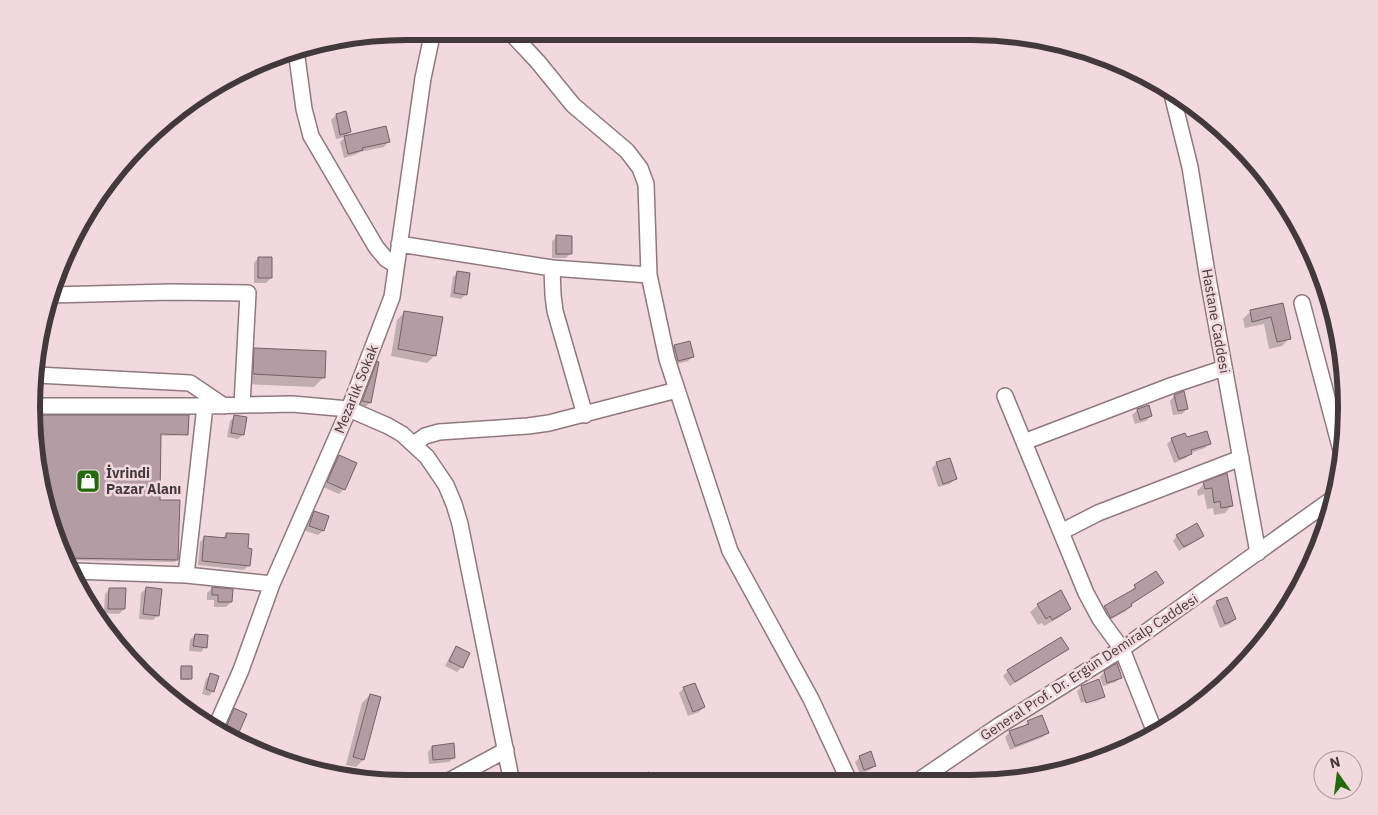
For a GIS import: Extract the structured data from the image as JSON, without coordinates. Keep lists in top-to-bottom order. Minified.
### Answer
{"streets":{"street":["Hastane Caddesi","Mezarlık Sokak","General Prof. Dr. Ergün Demiralp Caddesi"]},"crossings":[["Hastane Caddesi","General Prof. Dr. Ergün Demiralp Caddesi"]],"places":{"shop":["İvrindi Pazar Alanı"]},"north":"top"}
